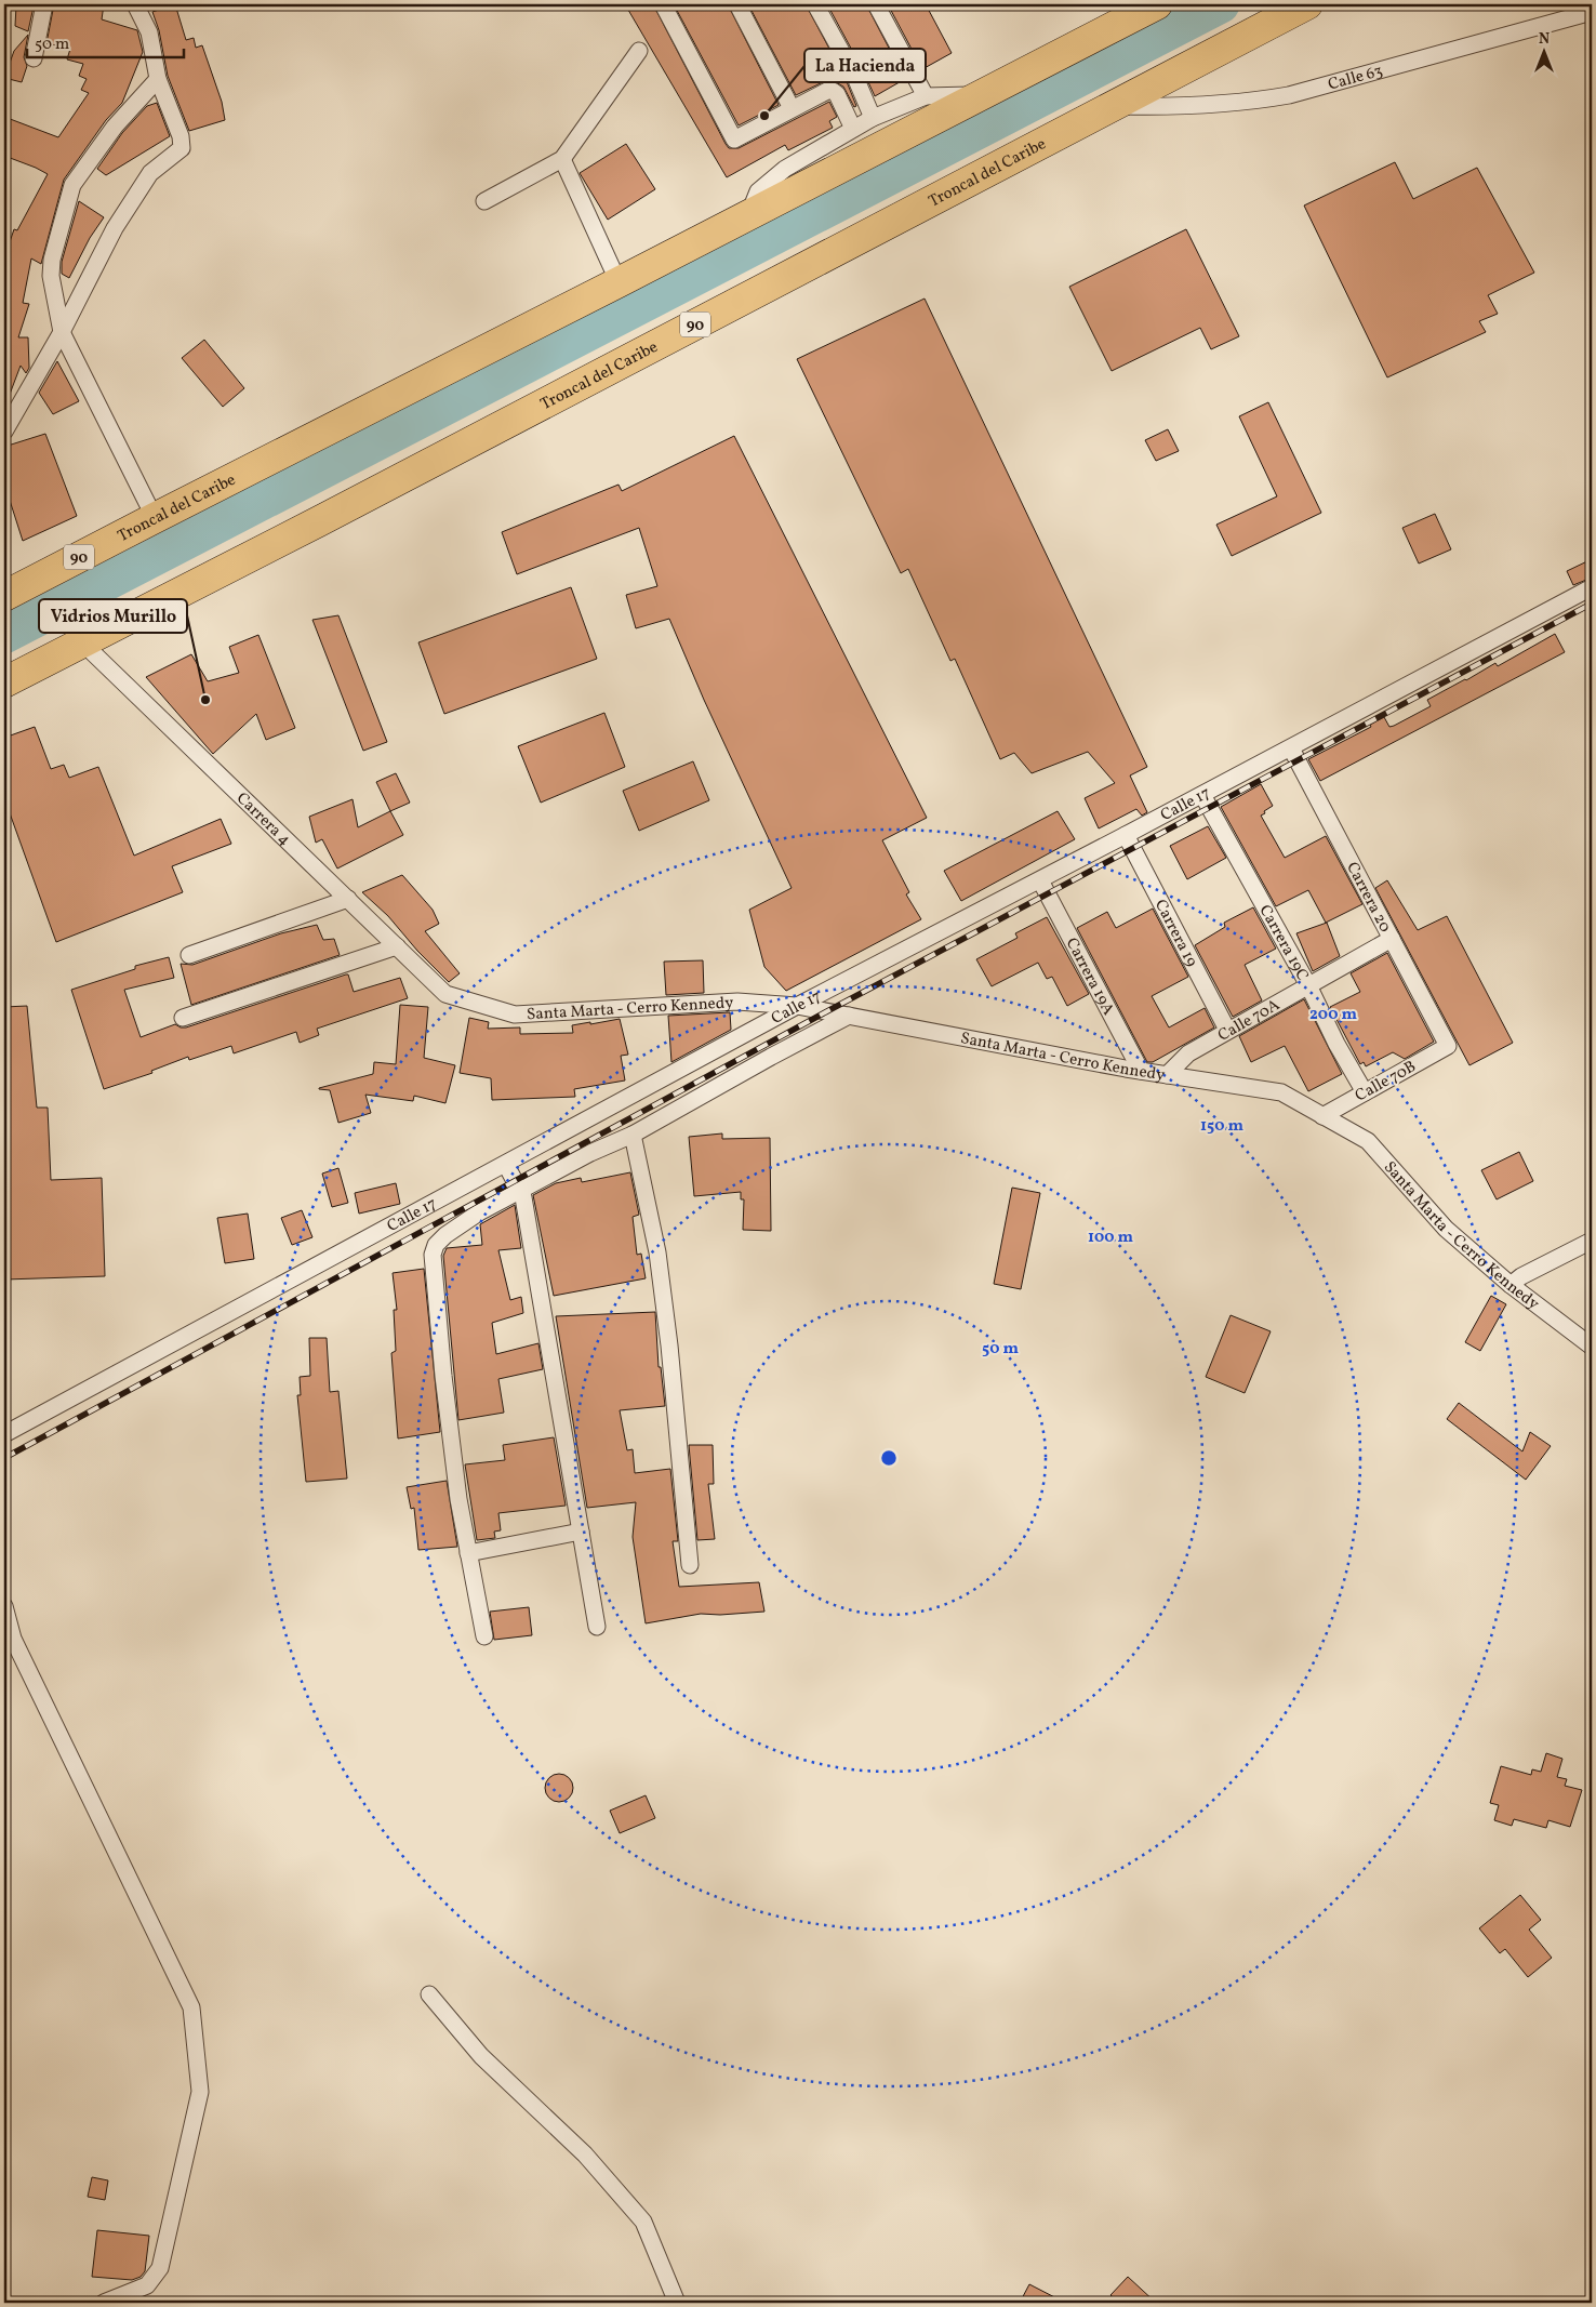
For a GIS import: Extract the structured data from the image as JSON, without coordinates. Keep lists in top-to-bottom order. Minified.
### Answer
{"streets":{"highway":["Troncal del Caribe","90"],"street":["Calle 63","Calle 17","Carrera 4","Carrera 20","Carrera 19","Carrera 19C","Carrera 19A","Santa Marta - Cerro Kennedy","Calle 70A","Calle 70B"]},"crossings":[["Calle 63","Troncal del Caribe"],["Troncal del Caribe","Carrera 4"],["Calle 17","Carrera 20"],["Calle 17","Carrera 19"],["Calle 17","Carrera 19C"],["Calle 17","Carrera 19A"],["Calle 17","Santa Marta - Cerro Kennedy"],["Carrera 4","Santa Marta - Cerro Kennedy"],["Carrera 20","Calle 70A"],["Carrera 20","Calle 70B"],["Carrera 19","Calle 70A"],["Carrera 19C","Calle 70A"],["Carrera 19C","Calle 70B"],["Carrera 19A","Santa Marta - Cerro Kennedy"],["Santa Marta - Cerro Kennedy","Calle 70A"],["Santa Marta - Cerro Kennedy","Calle 70B"]],"places":["La Hacienda","Vidrios Murillo"],"scale_bar":"50 m","north":"top","rings":["200 m","150 m","100 m","50 m"]}
